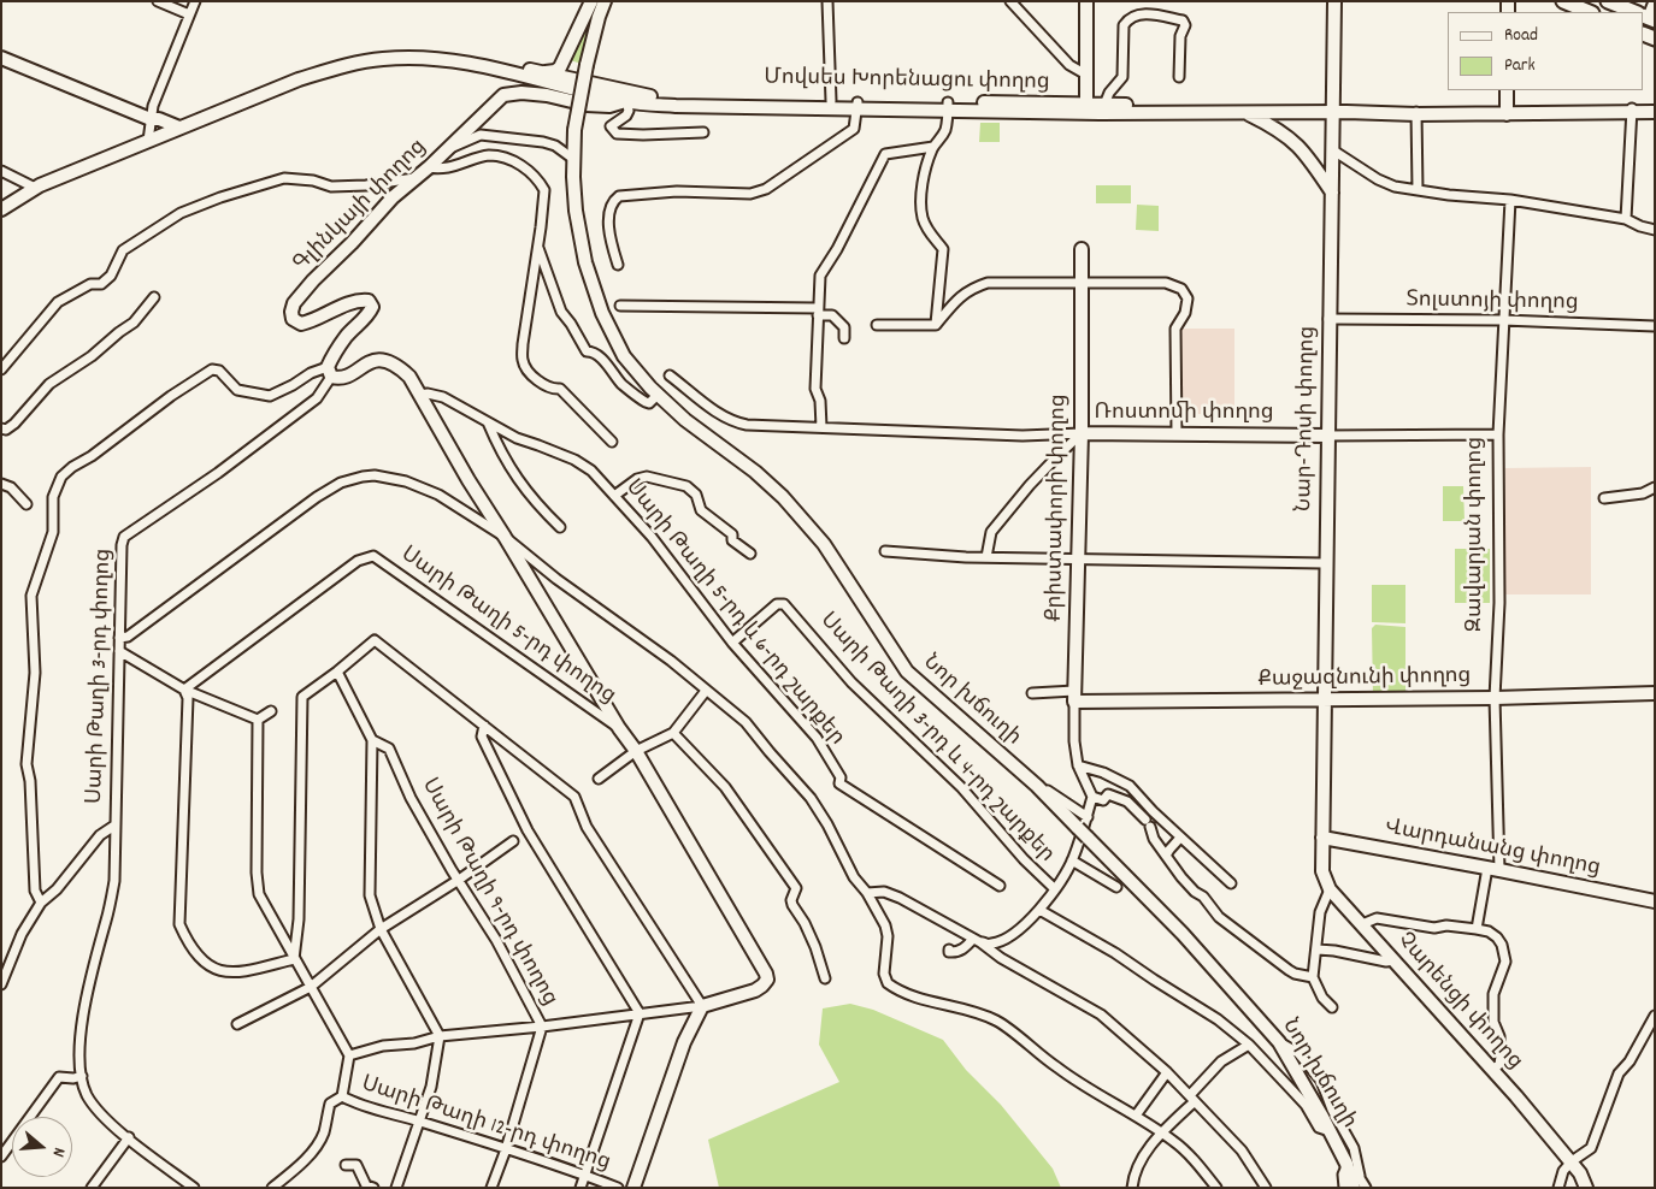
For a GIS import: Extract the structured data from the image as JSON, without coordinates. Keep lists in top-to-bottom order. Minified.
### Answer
{"streets":{"main road":["Մովսես Խորենացու փողոց","Գլինկայի փողոց","Ռոստոմի փողոց","Նար-Դոսի փողոց","Քրիստափորի փողոց","Քաջազնունի փողոց","Նոր խճուղի","Վարդանանց փողոց","Չարենցի փողոց"],"street":["Տոլստոյի փողոց","Զավարյան փողոց","Սարի Թաղի 5-րդ և 6-րդ շարքեր","Սարի Թաղի 5-րդ փողոց","Սարի Թաղի 3-րդ փողոց","Սարի Թաղի 3-րդ և 4-րդ շարքեր","Սարի Թաղի 9-րդ փողոց","Սարի Թաղի 12-րդ փողոց"]},"crossings":[["Մովսես Խորենացու փողոց","Գլինկայի փողոց"],["Մովսես Խորենացու փողոց","Նար-Դոսի փողոց"],["Գլինկայի փողոց","Սարի Թաղի 3-րդ փողոց"],["Տոլստոյի փողոց","Նար-Դոսի փողոց"],["Տոլստոյի փողոց","Զավարյան փողոց"],["Ռոստոմի փողոց","Նար-Դոսի փողոց"],["Ռոստոմի փողոց","Քրիստափորի փողոց"],["Ռոստոմի փողոց","Զավարյան փողոց"],["Նար-Դոսի փողոց","Քաջազնունի փողոց"],["Նար-Դոսի փողոց","Վարդանանց փողոց"],["Նար-Դոսի փողոց","Չարենցի փողոց"],["Քրիստափորի փողոց","Քաջազնունի փողոց"],["Զավարյան փողոց","Քաջազնունի փողոց"],["Զավարյան փողոց","Վարդանանց փողոց"],["Սարի Թաղի 5-րդ և 6-րդ շարքեր","Սարի Թաղի 3-րդ և 4-րդ շարքեր"],["Վարդանանց փողոց","Չարենցի փողոց"],["Սարի Թաղի 9-րդ փողոց","Սարի Թաղի 12-րդ փողոց"]],"legend":["Road","Park"],"north":"right"}
